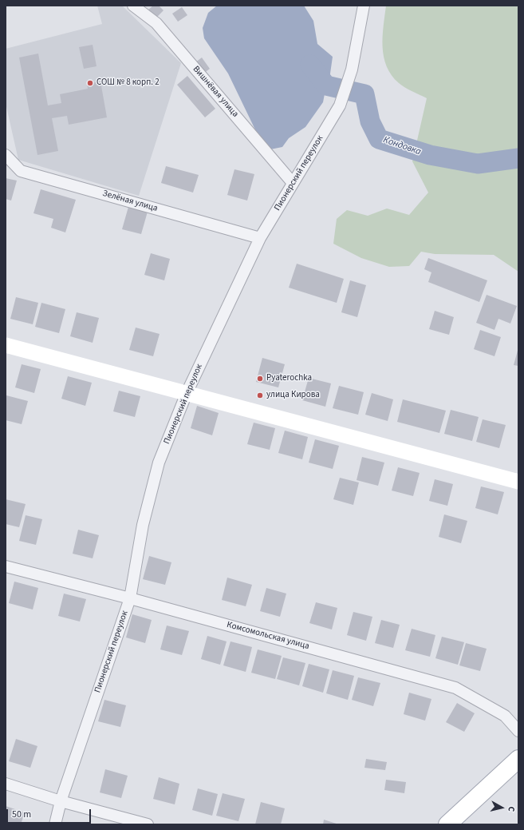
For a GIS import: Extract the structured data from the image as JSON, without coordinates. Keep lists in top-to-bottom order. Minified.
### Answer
{"streets":{"street":["Вишнёвая улица","Пионерский переулок","Зелёная улица","Комсомольская улица"]},"crossings":[["Вишнёвая улица","Пионерский переулок"],["Пионерский переулок","Зелёная улица"],["Пионерский переулок","Комсомольская улица"]],"water":["Кондовка"],"places":["СОШ № 8 корп. 2","Pyaterochka","улица Кирова"],"scale_bar":"50 m","north":"right"}
